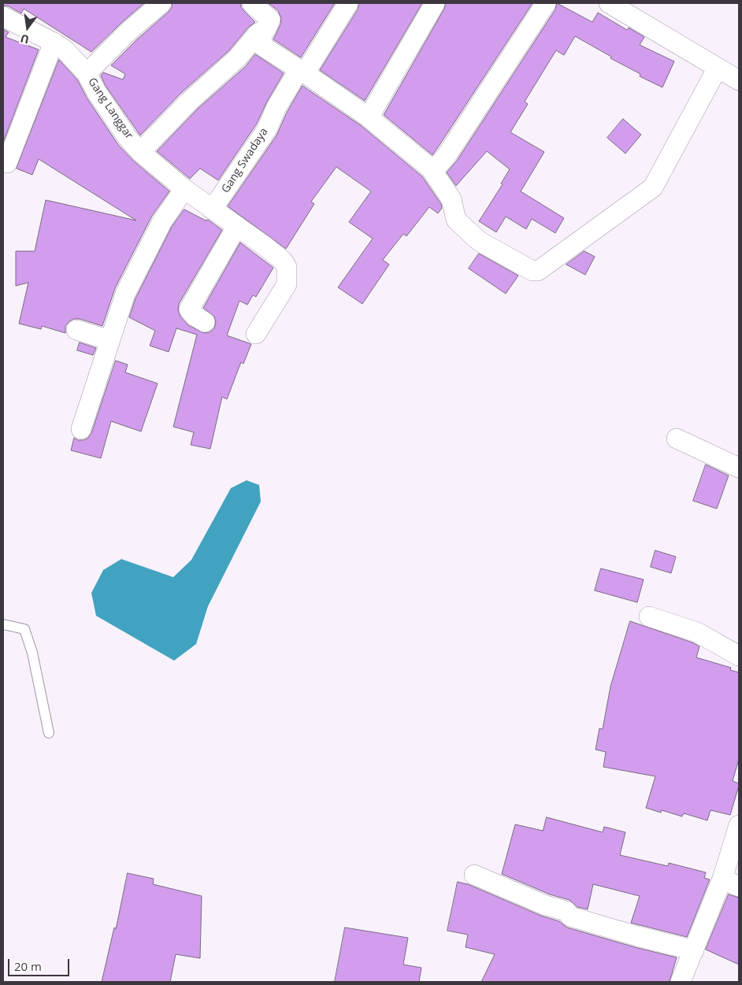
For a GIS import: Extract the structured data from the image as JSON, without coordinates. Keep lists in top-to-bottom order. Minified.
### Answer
{"streets":{"street":["Gang Langgar","Gang Swadaya"]},"crossings":[["Gang Langgar","Gang Swadaya"]],"scale_bar":"20 m","north":"bottom"}
